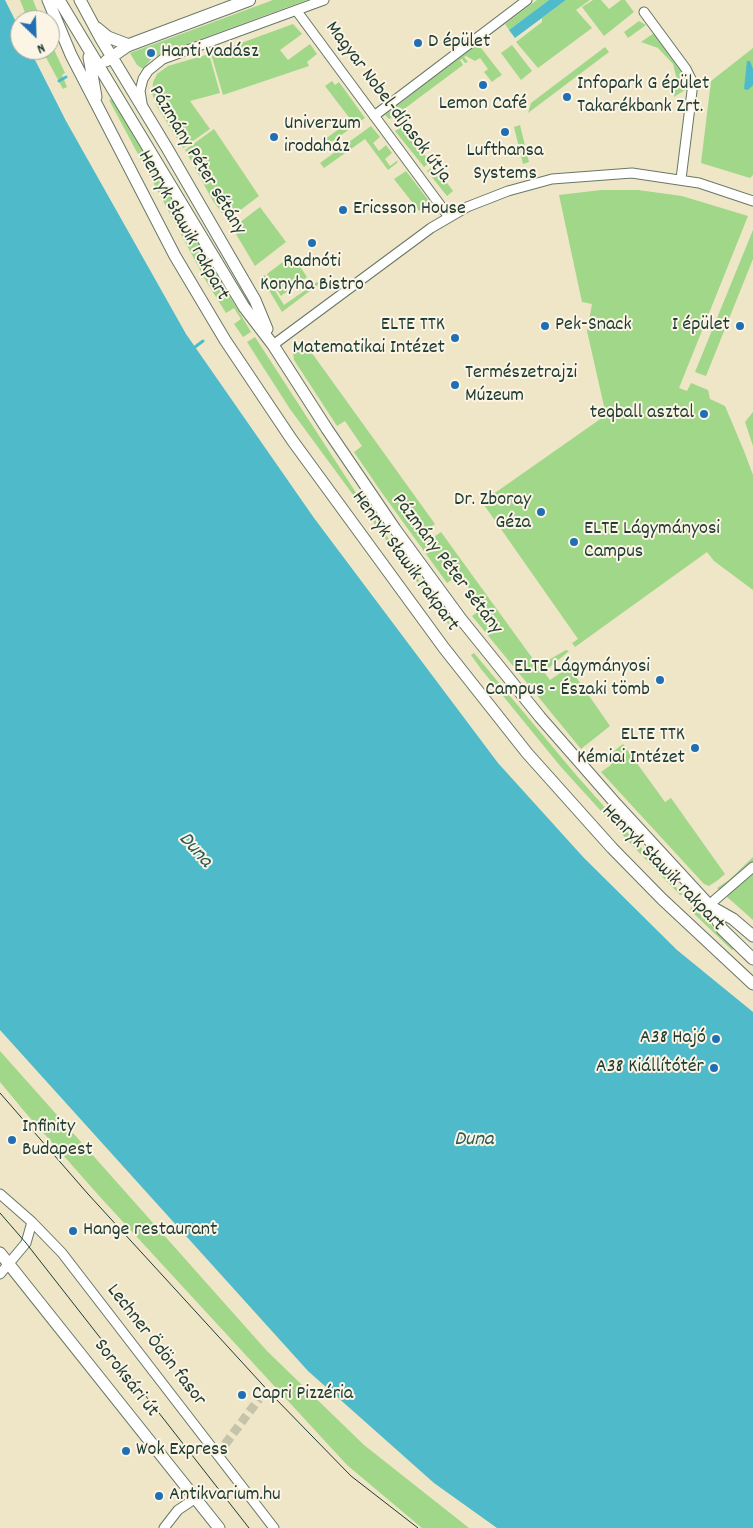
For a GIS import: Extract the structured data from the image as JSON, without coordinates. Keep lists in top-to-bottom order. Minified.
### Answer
{"streets":{"street":["Magyar Nobel-díjasok útja","Pázmány Péter sétány","Henryk Sławik rakpart","Lechner Ödön fasor","Soroksári út"]},"crossings":[["Pázmány Péter sétány","Henryk Sławik rakpart"]],"water":["Duna"],"places":["D épület","Hanti vadász","Lemon Café","Infopark G épület Takarékbank Zrt.","Lufthansa Systems","Univerzum irodaház","Ericsson House","Radnóti Konyha Bistro","Pek-Snack","I épület","ELTE TTK Matematikai Intézet","Természetrajzi Múzeum","teqball asztal","Dr. Zboray Géza","ELTE Lágymányosi Campus","ELTE Lágymányosi Campus - Északi tömb","ELTE TTK Kémiai Intézet","A38 Hajó","A38 Kiállítótér","Infinity Budapest","Hange restaurant","Capri Pizzéria","Wok Express","Antikvarium.hu"],"north":"bottom right"}
